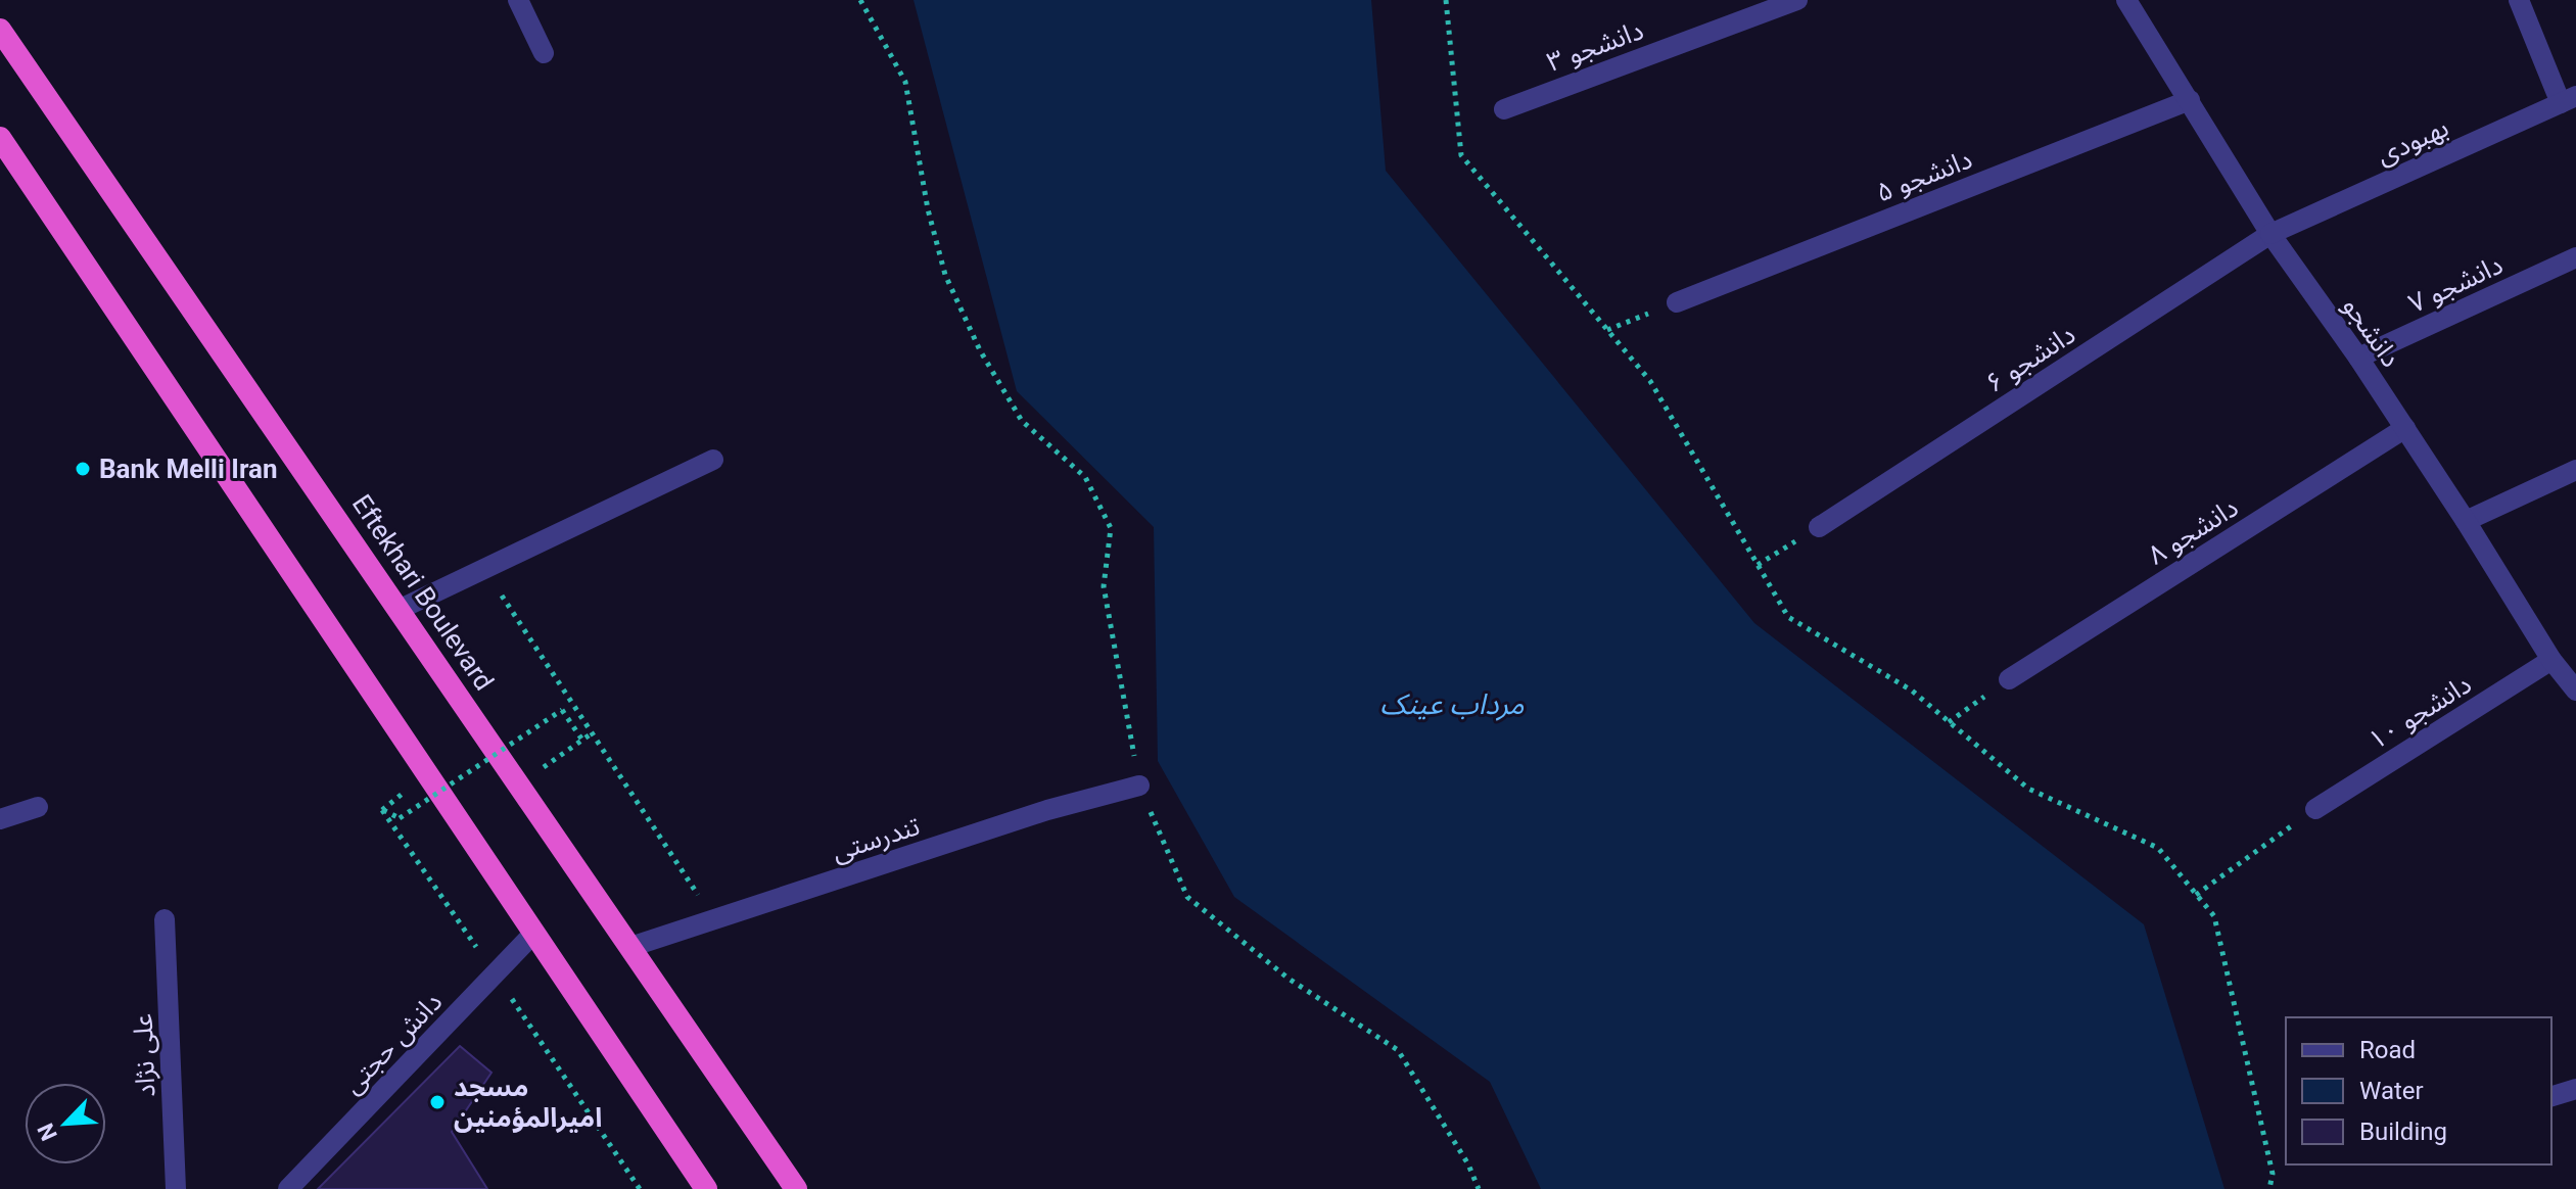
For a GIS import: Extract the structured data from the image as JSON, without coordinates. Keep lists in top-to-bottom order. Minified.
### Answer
{"streets":{"highway":["Eftekhari Boulevard"],"street":["دانشجو ۳","بهبودی","دانشجو ۵","دانشجو ۷","دانشجو","دانشجو ۶","دانشجو ۸","دانشجو ۱۰","تندرستی","دانش حجتی","علی نژاد"]},"crossings":[["بهبودی","دانشجو"],["بهبودی","دانشجو ۶"],["دانشجو ۵","دانشجو"],["دانشجو ۷","دانشجو"],["دانشجو","دانشجو ۶"],["دانشجو","دانشجو ۸"],["دانشجو","دانشجو ۱۰"],["Eftekhari Boulevard","تندرستی"]],"water":["مرداب عینک"],"places":["Bank Melli Iran","مسجد امیرالمؤمنین"],"legend":["Road","Water","Building"],"north":"bottom left"}
